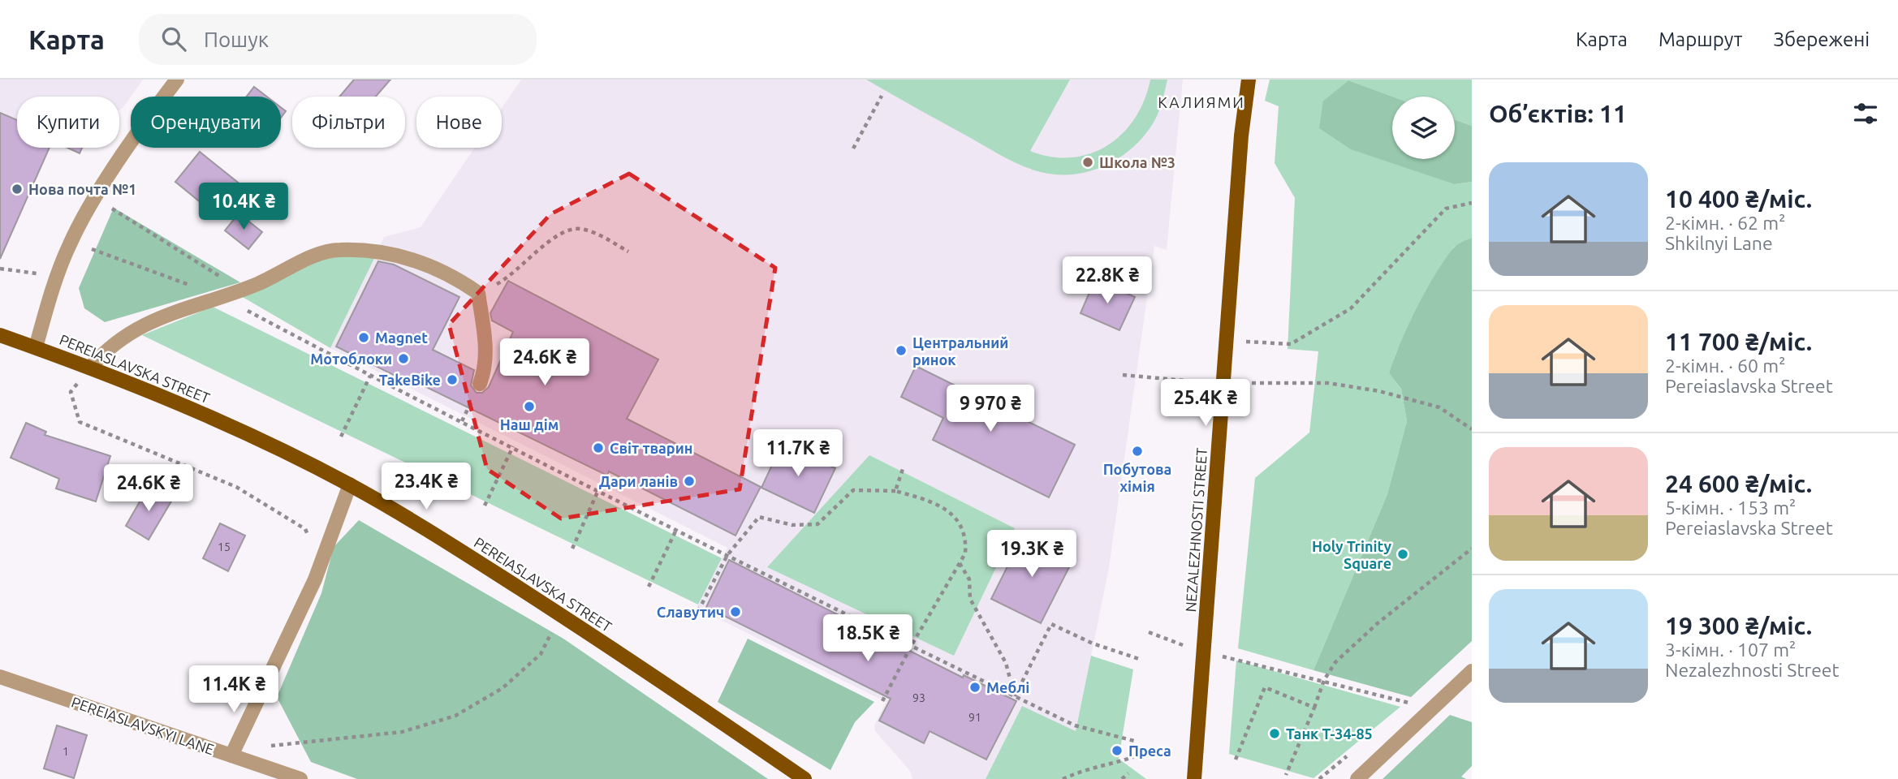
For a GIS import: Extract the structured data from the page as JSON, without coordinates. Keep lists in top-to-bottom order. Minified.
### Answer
{"streets":{"main road":["PEREIASLAVSKA STREET","NEZALEZHNOSTI STREET"],"street":["PEREIASLAVSKYI LANE"]},"crossings":[["PEREIASLAVSKA STREET","PEREIASLAVSKYI LANE"]],"districts":["КАЛИЯМИ"],"places":["Школа №3","Нова почта №1","Magnet","Центральний ринок","Мотоблоки","TakeBike","Наш дім","Світ тварин","Побутова хімія","Дари ланів","Holy Trinity Square","Славутич","Меблі","Танк Т-34-85","Преса"],"house_numbers":["15","93","91","1"],"page":{"header":"Карта","search":"Пошук","nav":["Карта","Маршрут","Збережені"],"heading":"Об’єктів: 11","chip":["Купити","Орендувати","Фільтри","Нове"],"list":[{"name":"10 400 ₴/міс.","note":"2-кімн. · 62 m² · Shkilnyi Lane"},{"name":"11 700 ₴/міс.","note":"2-кімн. · 60 m² · Pereiaslavska Street"},{"name":"24 600 ₴/міс.","note":"5-кімн. · 153 m² · Pereiaslavska Street"},{"name":"19 300 ₴/міс.","note":"3-кімн. · 107 m² · Nezalezhnosti Street"}],"price":["10.4K ₴","22.8K ₴","24.6K ₴","25.4K ₴","9 970 ₴","11.7K ₴","23.4K ₴","24.6K ₴","19.3K ₴","18.5K ₴","11.4K ₴"]}}
